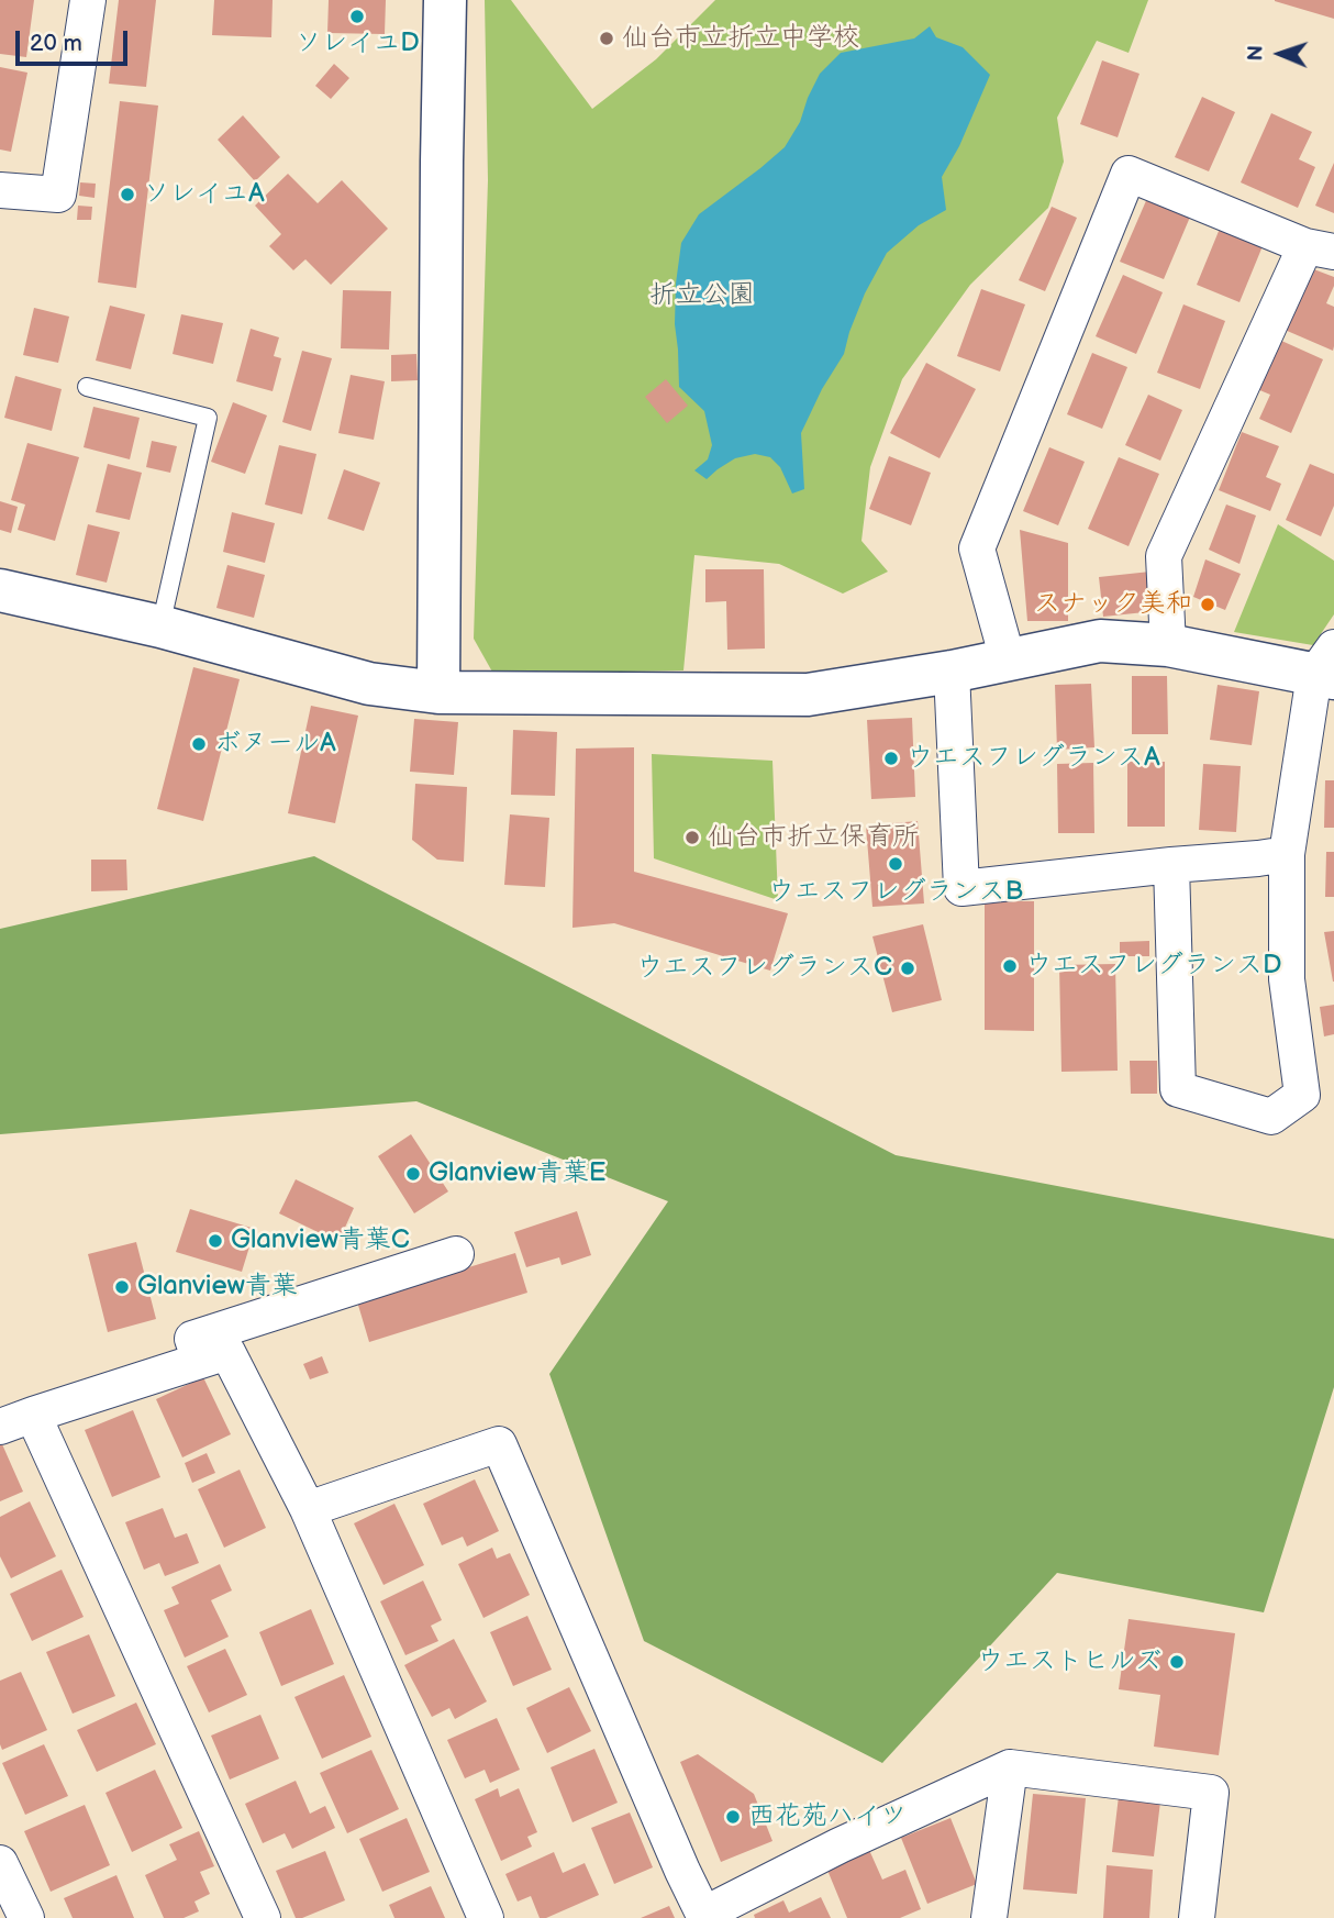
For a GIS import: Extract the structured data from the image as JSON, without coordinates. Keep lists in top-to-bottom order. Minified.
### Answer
{"parks":["折立公園"],"places":["ソレイユD","仙台市立折立中学校","ソレイユA","スナック美和","ボヌールA","ウエスフレグランスA","仙台市折立保育所","ウエスフレグランスB","ウエスフレグランスD","ウエスフレグランスC","Glanview青葉E","Glanview青葉C","Glanview青葉","ウエストヒルズ","西花苑ハイツ"],"scale_bar":"20 m","north":"left"}
